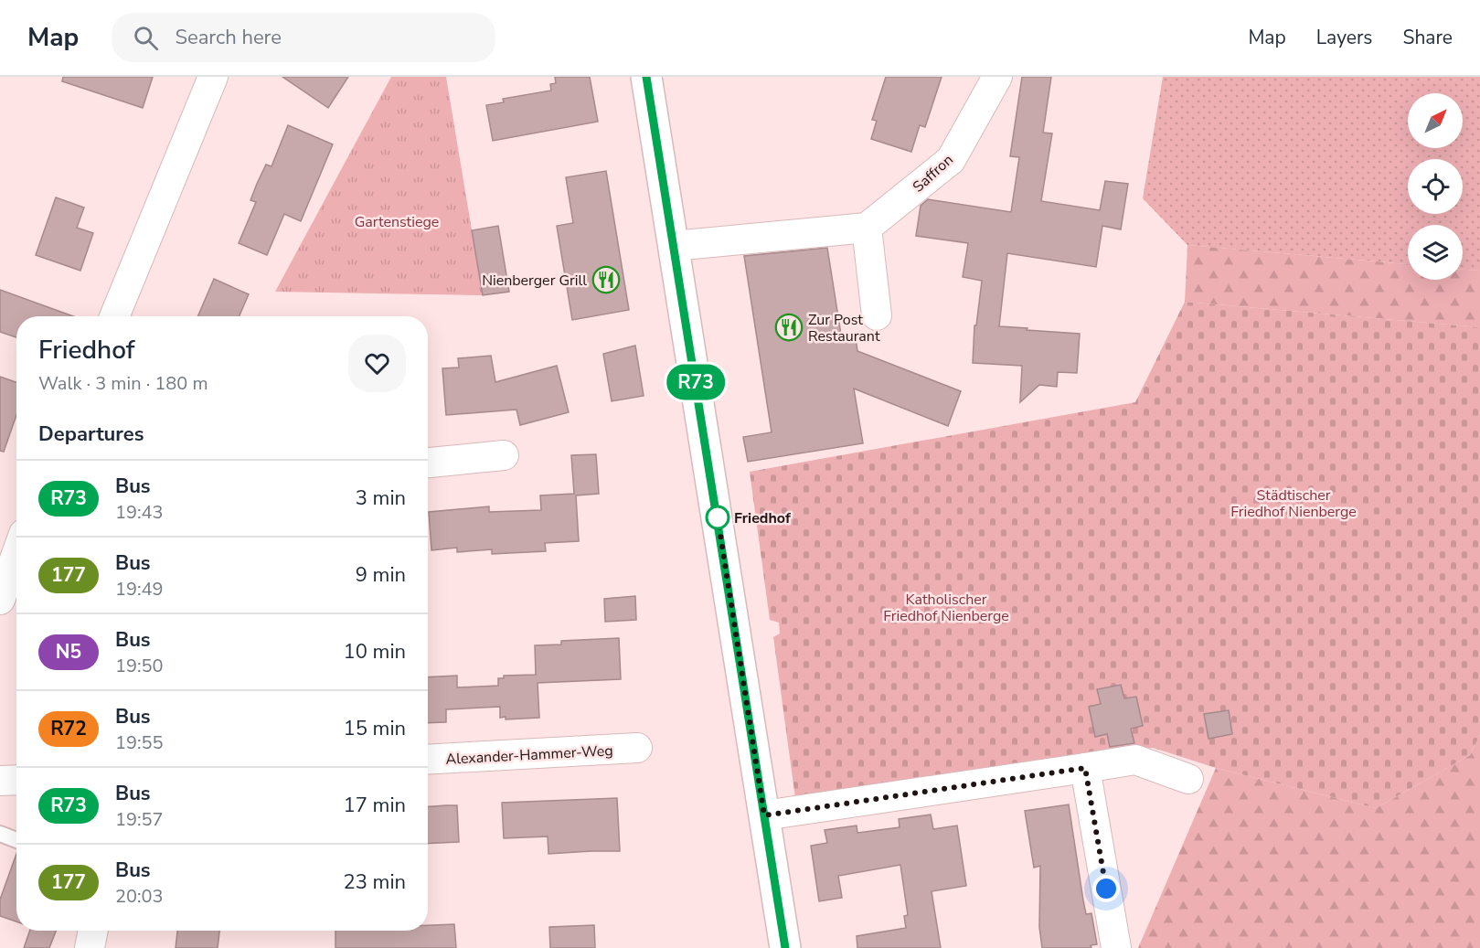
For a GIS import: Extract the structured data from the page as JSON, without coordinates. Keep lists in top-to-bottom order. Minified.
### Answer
{"streets":{"street":["Saffron","Alexander-Hammer-Weg"]},"parks":["Gartenstiege","Städtischer Friedhof Nienberge","Katholischer Friedhof Nienberge"],"places":{"restaurant":["Nienberger Grill","Zur Post Restaurant"],"other":["Friedhof"]},"lines":["bus line R73"],"north":"top right","page":{"header":"Map","search":"Search here","nav":["Map","Layers","Share"],"on_map":"R73","heading":[["Friedhof","Walk · 3 min · 180 m"],"Departures"],"list":[{"mark":"R73","name":"Bus","note":"19:43","value":"3 min"},{"mark":"177","name":"Bus","note":"19:49","value":"9 min"},{"mark":"N5","name":"Bus","note":"19:50","value":"10 min"},{"mark":"R72","name":"Bus","note":"19:55","value":"15 min"},{"mark":"R73","name":"Bus","note":"19:57","value":"17 min"},{"mark":"177","name":"Bus","note":"20:03","value":"23 min"}]}}
